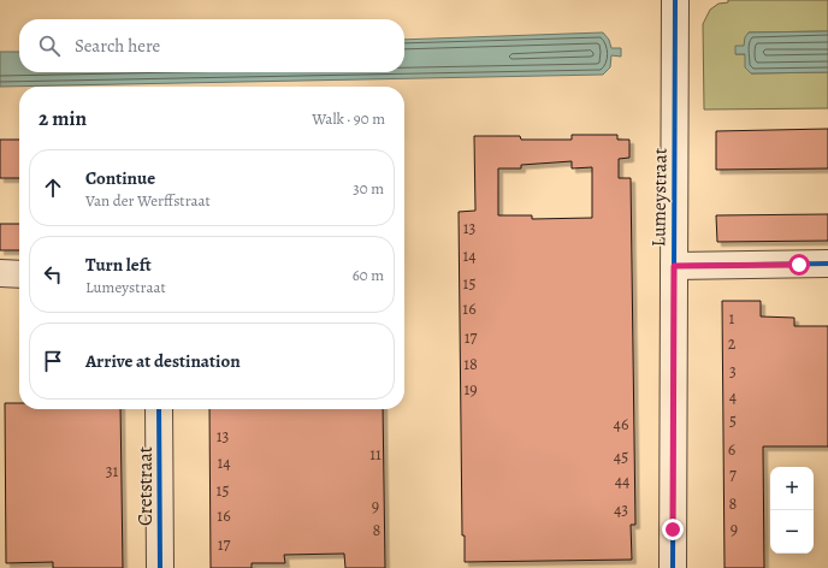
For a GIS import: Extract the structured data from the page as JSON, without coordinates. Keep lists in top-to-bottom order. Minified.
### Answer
{"streets":{"street":["Lumeystraat","Cretstraat"]},"house_numbers":["13","14","15","16","1","17","2","18","3","19","4","5","46","13","6","11","45","14","31","7","44","15","8","9","43","16","9","8","17"],"page":{"search":"Search here","heading":["2 min","Walk · 90 m"],"list":[["Continue","Van der Werffstraat","30 m"],["Turn left","Lumeystraat","60 m"],"Arrive at destination"],"map_buttons":["+","−"]}}
